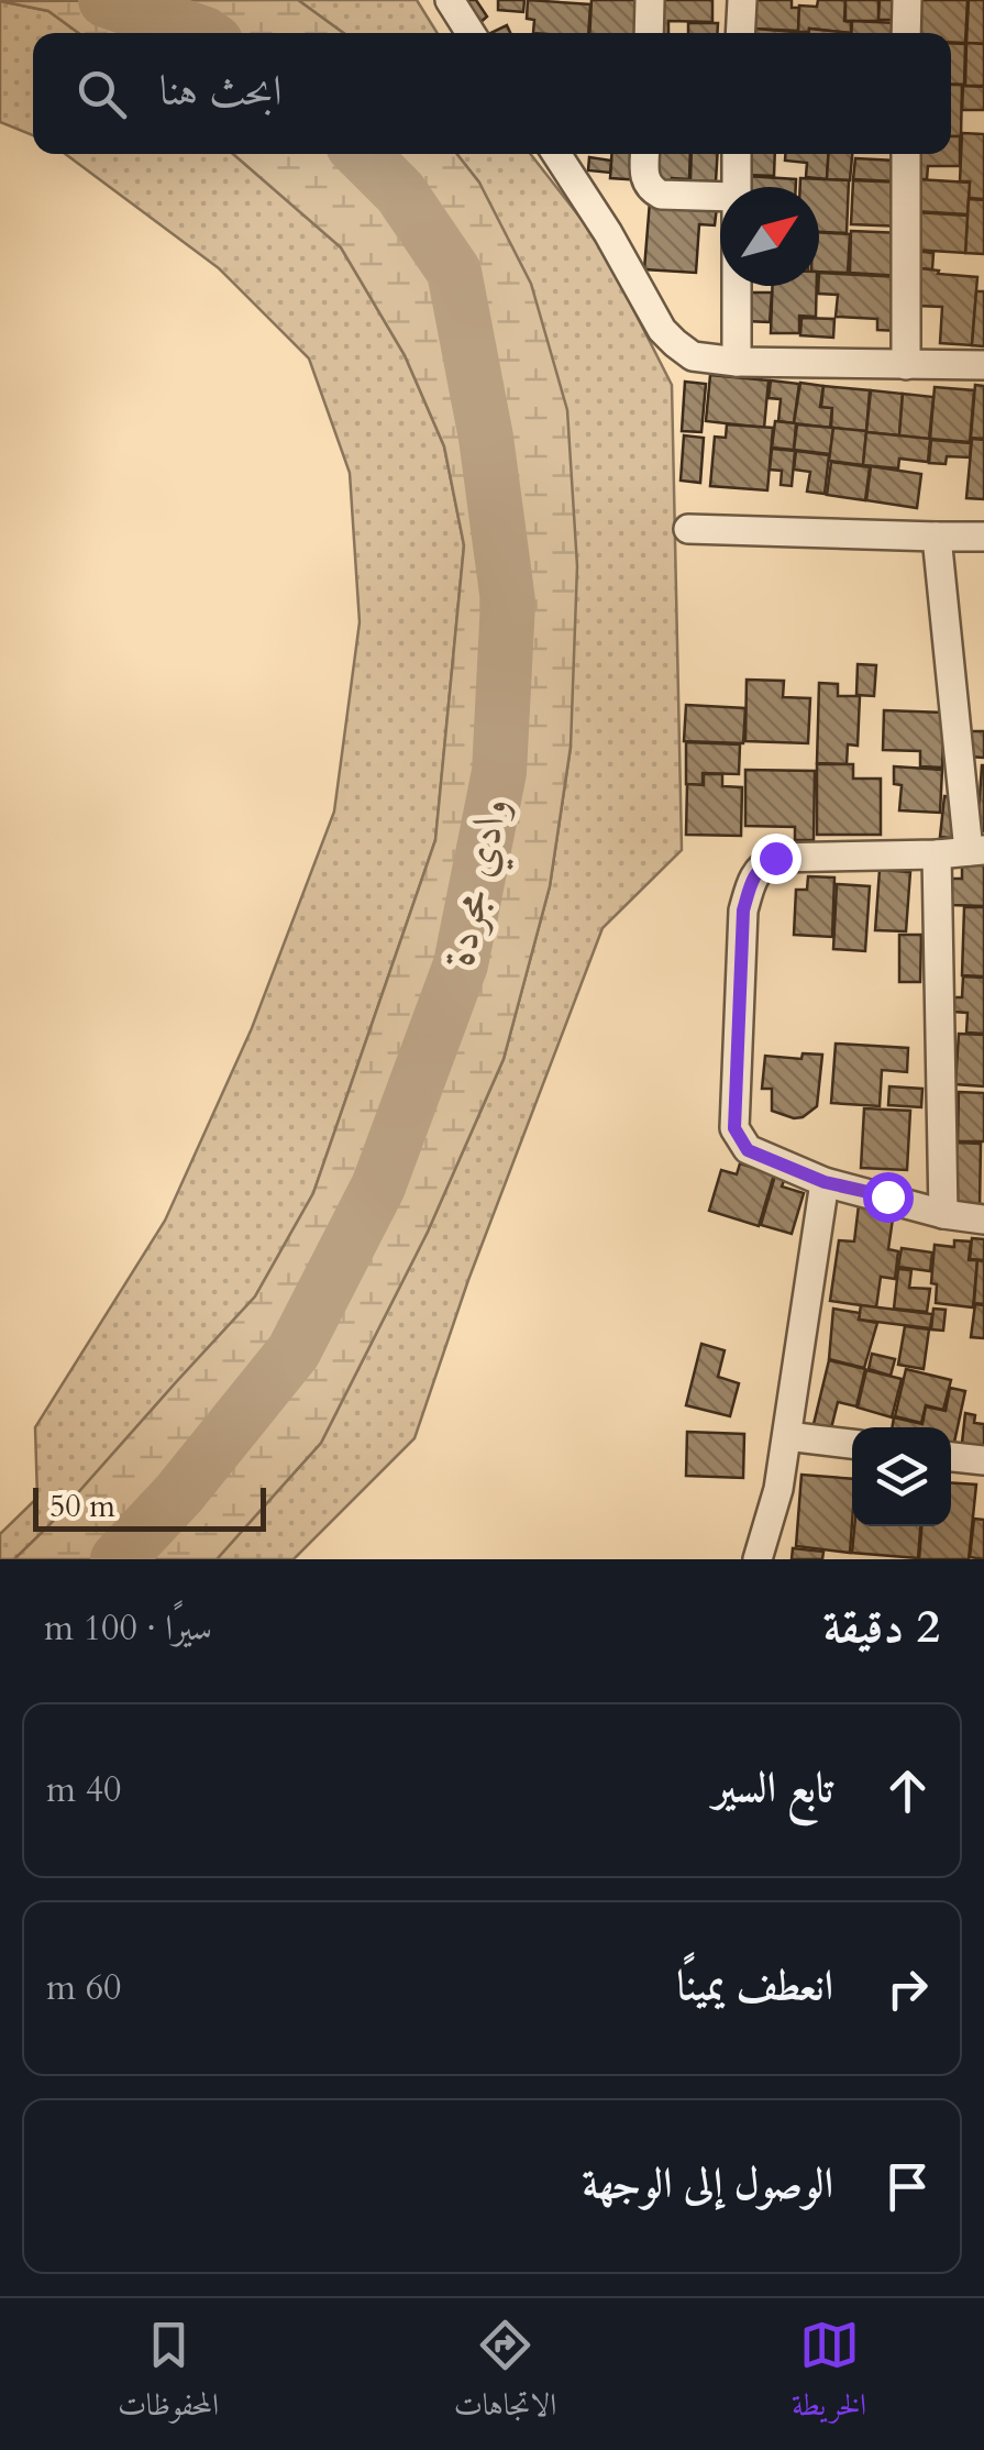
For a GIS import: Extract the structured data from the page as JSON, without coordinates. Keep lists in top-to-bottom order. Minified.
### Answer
{"water":["وادي مجردة"],"scale_bar":"50 m","north":"top right","page":{"search":"ابحث هنا","scale":"50 m","heading":["2 دقيقة","سيرًا · 100 m"],"list":[["تابع السير","40 m"],["انعطف يمينًا","60 m"],"الوصول إلى الوجهة"],"nav":["الخريطة","الاتجاهات","المحفوظات"]}}
